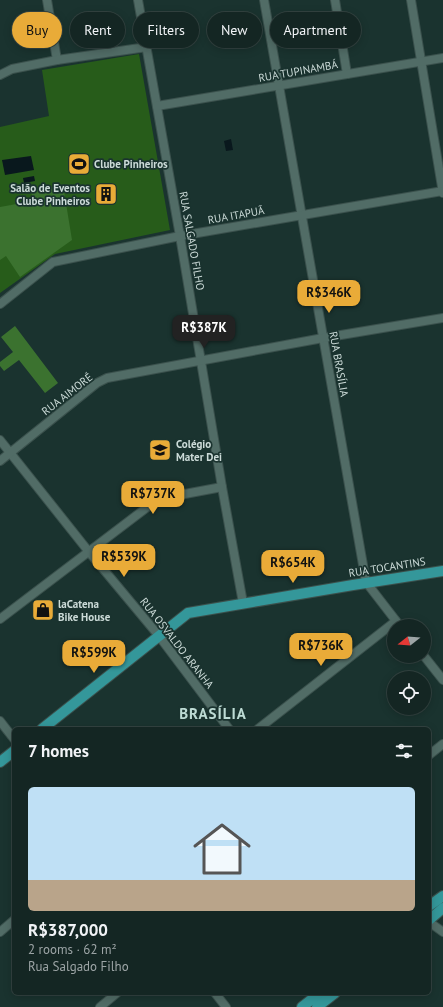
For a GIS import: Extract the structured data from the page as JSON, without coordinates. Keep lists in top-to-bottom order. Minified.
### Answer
{"streets":{"main road":["RUA TOCANTINS"],"street":["RUA TUPINAMBÁ","RUA ITAPUÃ","RUA SALGADO FILHO","RUA BRASÍLIA","RUA AIMORÉ","RUA OSVALDO ARANHA"]},"crossings":[["RUA TUPINAMBÁ","RUA SALGADO FILHO"],["RUA TUPINAMBÁ","RUA BRASÍLIA"],["RUA ITAPUÃ","RUA SALGADO FILHO"],["RUA ITAPUÃ","RUA BRASÍLIA"],["RUA SALGADO FILHO","RUA AIMORÉ"],["RUA SALGADO FILHO","RUA TOCANTINS"],["RUA BRASÍLIA","RUA AIMORÉ"],["RUA BRASÍLIA","RUA TOCANTINS"],["RUA AIMORÉ","RUA OSVALDO ARANHA"],["RUA TOCANTINS","RUA OSVALDO ARANHA"]],"districts":["BRASÍLIA"],"places":{"sports":["Clube Pinheiros"],"building":["Salão de Eventos Clube Pinheiros"],"school or university":["Colégio Mater Dei"],"shop":["laCatena Bike House"]},"north":"left","page":{"chip":["Buy","Rent","Filters","New","Apartment"],"price":["R$346K","R$387K","R$737K","R$539K","R$654K","R$736K","R$599K"],"heading":"7 homes","list":[{"name":"R$387,000","note":"2 rooms · 62 m² · Rua Salgado Filho"}]}}
